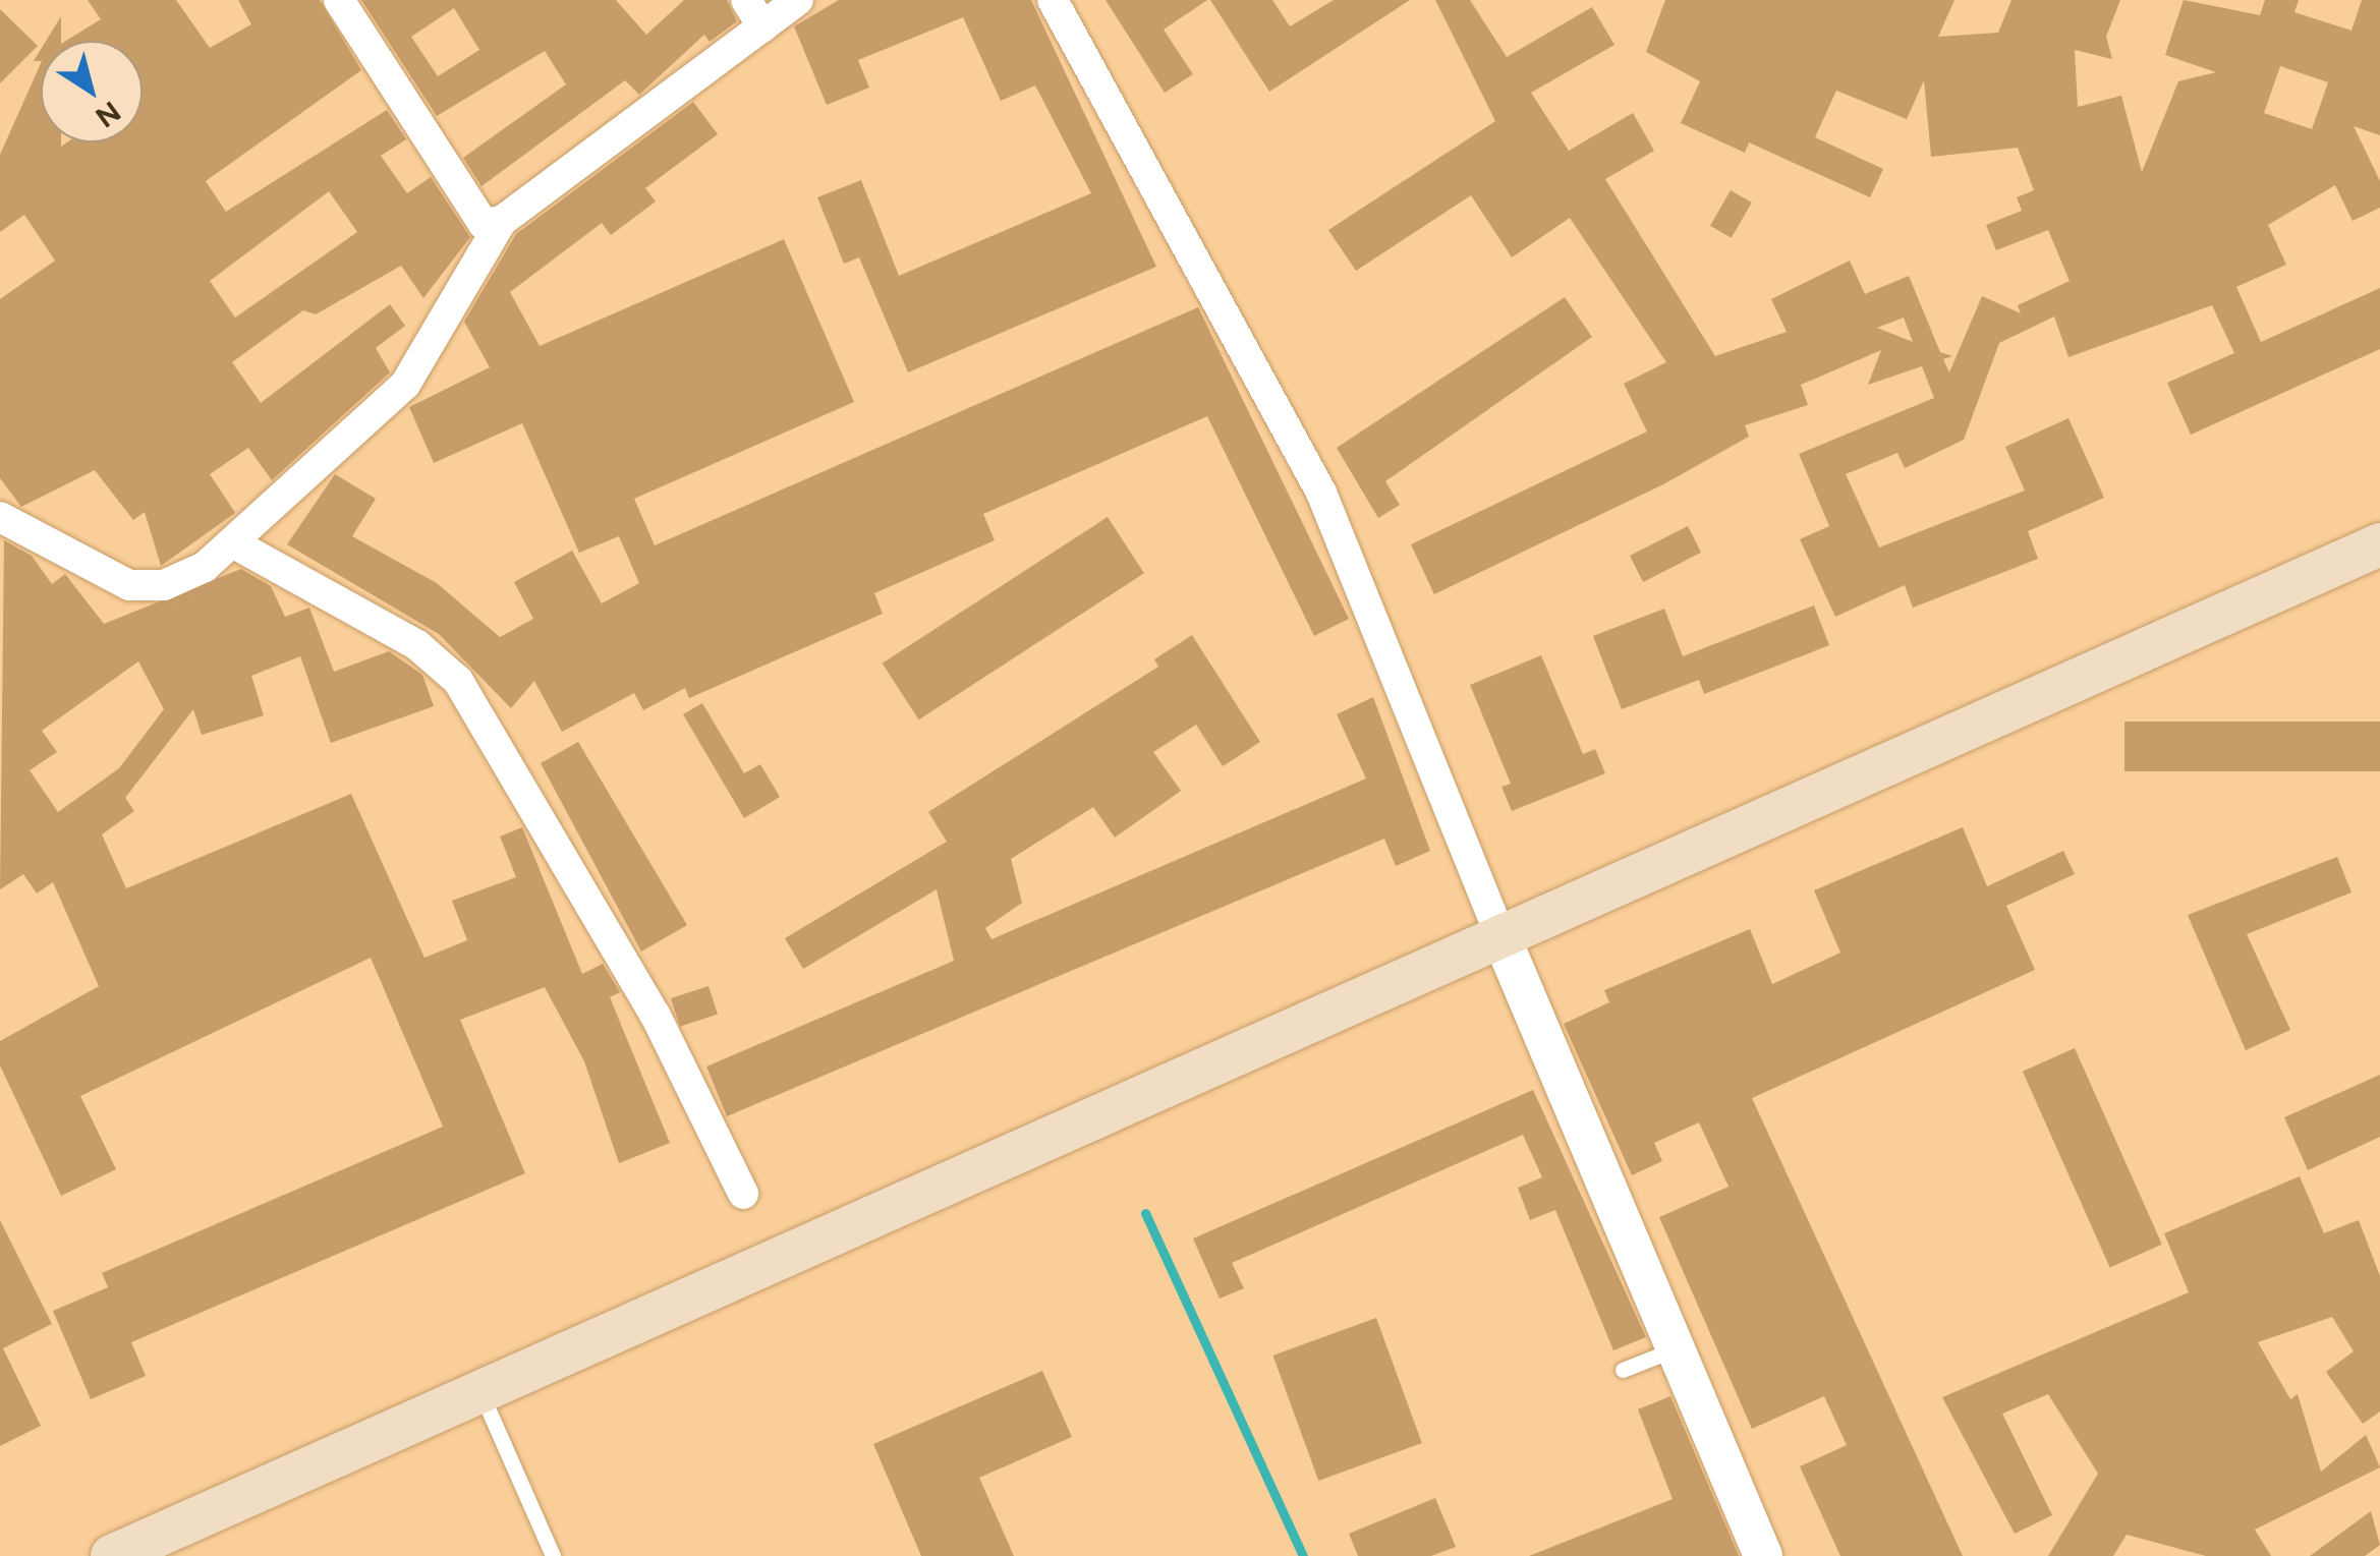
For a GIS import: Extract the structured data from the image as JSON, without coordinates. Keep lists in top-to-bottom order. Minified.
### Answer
{"north":"bottom right"}
